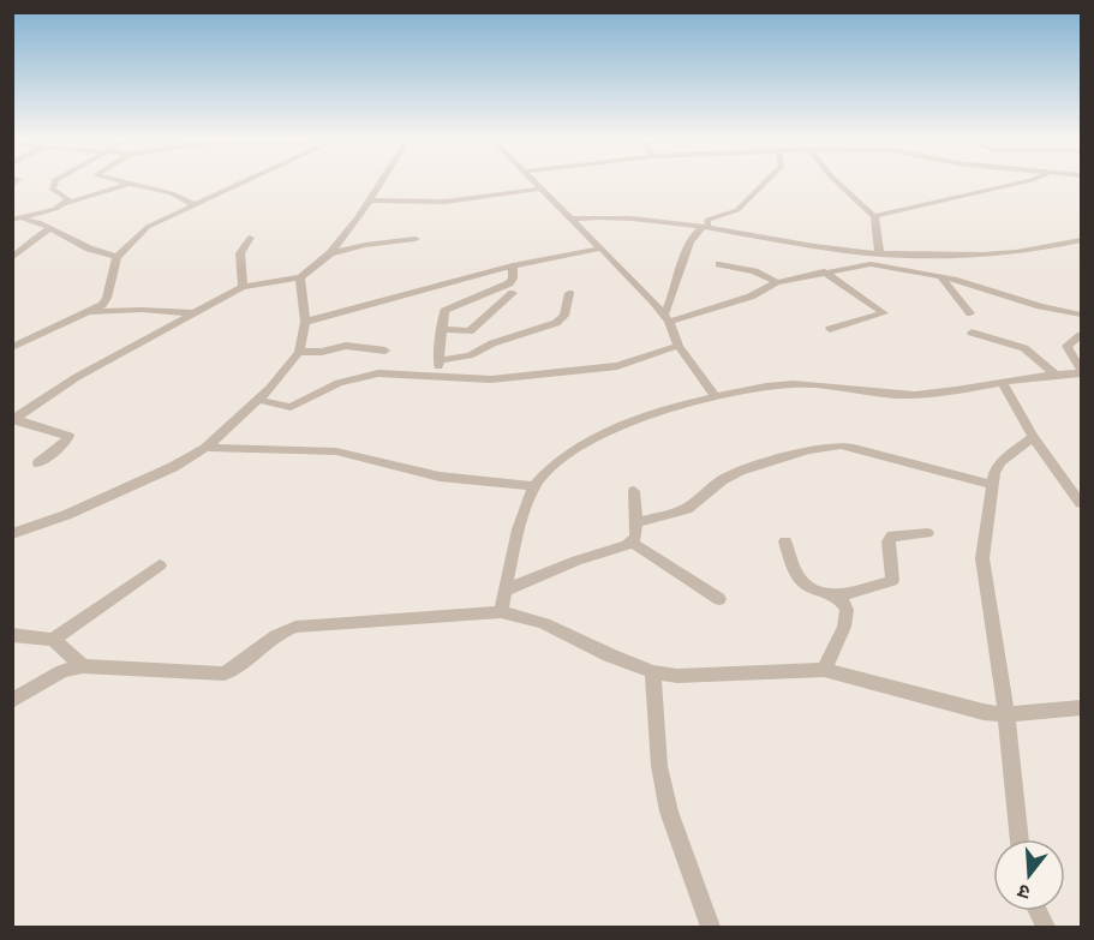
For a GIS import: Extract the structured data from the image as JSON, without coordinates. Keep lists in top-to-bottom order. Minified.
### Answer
{"north":"bottom"}
